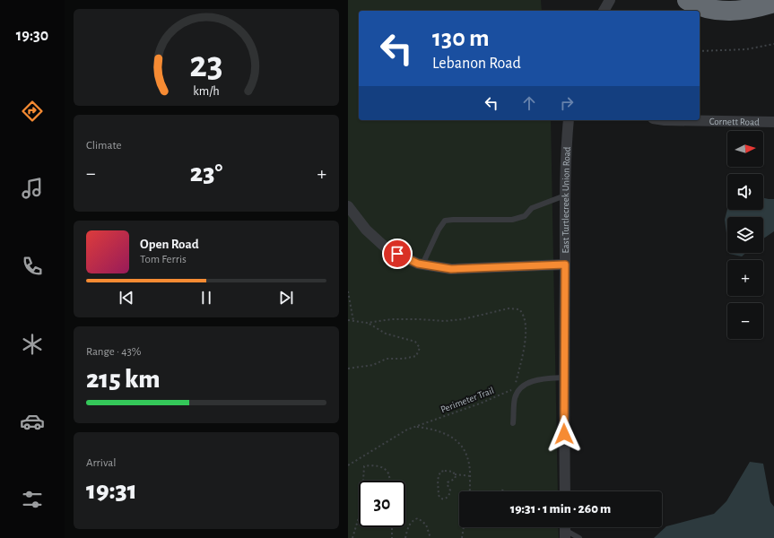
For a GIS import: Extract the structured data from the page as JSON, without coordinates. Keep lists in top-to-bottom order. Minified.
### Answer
{"streets":{"street":["Cornett Road","East Turtlecreek Union Road"],"path":["Perimeter Trail"]},"north":"right","page":{"tabs":"19:30","turn":["130 m","Lebanon Road"],"tile":["Climate",["Range · 43%","215 km"],["Arrival","19:31"]],"map_buttons":["+","−"],"heat":["−","23°","+"],"song":["Open Road","Tom Ferris"],"limit":"30","trip":"19:31 · 1 min · 260 m","gauge":["23","km/h"]}}
